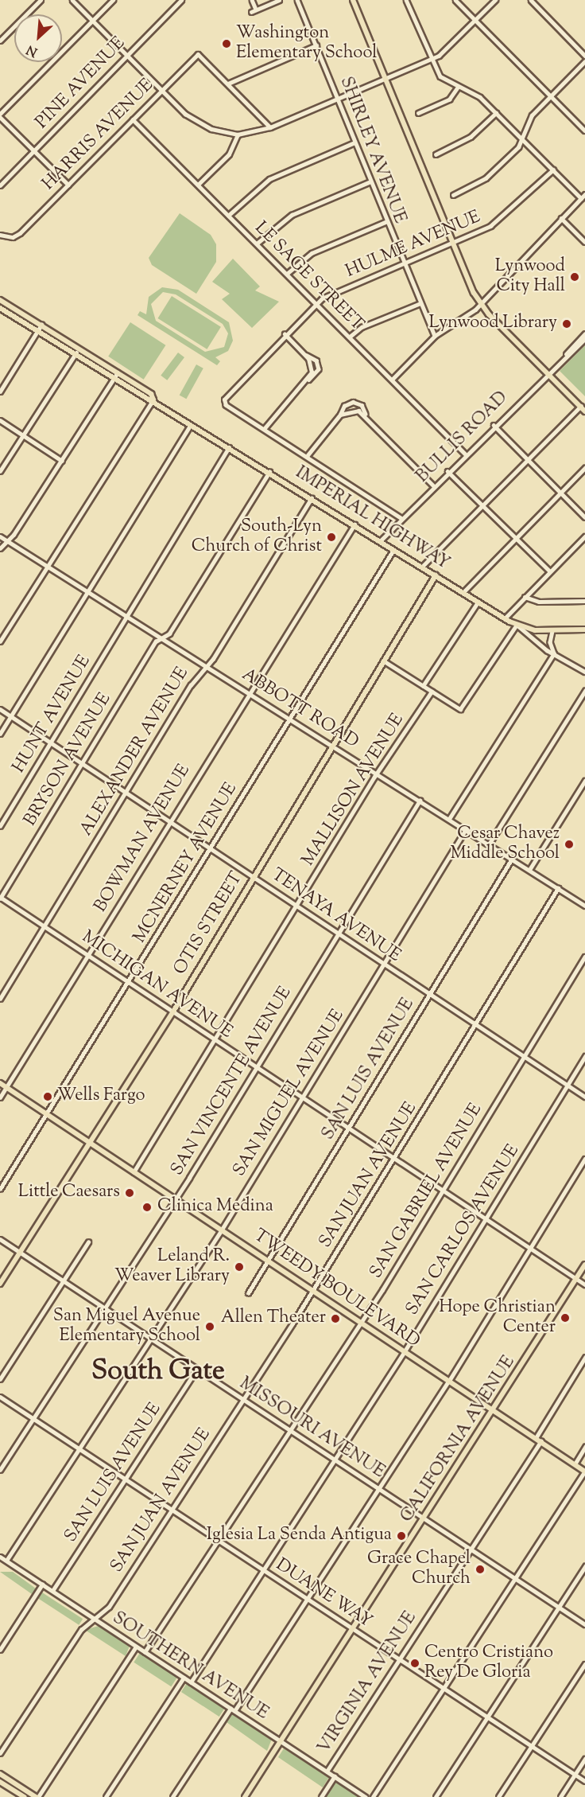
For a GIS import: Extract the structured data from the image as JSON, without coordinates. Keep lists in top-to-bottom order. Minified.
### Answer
{"streets":{"main road":["IMPERIAL HIGHWAY","OTIS STREET","TWEEDY BOULEVARD","CALIFORNIA AVENUE"],"street":["PINE AVENUE","HARRIS AVENUE","SHIRLEY AVENUE","HULME AVENUE","LE SAGE STREET","BULLIS ROAD","ABBOTT ROAD","HUNT AVENUE","ALEXANDER AVENUE","BRYSON AVENUE","MALLISON AVENUE","BOWMAN AVENUE","MCNERNEY AVENUE","TENAYA AVENUE","MICHIGAN AVENUE","SAN LUIS AVENUE","SAN VINCENTE AVENUE","SAN MIGUEL AVENUE","SAN JUAN AVENUE","SAN GABRIEL AVENUE","SAN CARLOS AVENUE","MISSOURI AVENUE","DUANE WAY","SOUTHERN AVENUE","VIRGINIA AVENUE"]},"crossings":[["HARRIS AVENUE","LE SAGE STREET"],["SHIRLEY AVENUE","HULME AVENUE"],["HULME AVENUE","LE SAGE STREET"],["LE SAGE STREET","BULLIS ROAD"],["BULLIS ROAD","IMPERIAL HIGHWAY"],["IMPERIAL HIGHWAY","HUNT AVENUE"],["IMPERIAL HIGHWAY","ALEXANDER AVENUE"],["IMPERIAL HIGHWAY","BRYSON AVENUE"],["IMPERIAL HIGHWAY","BOWMAN AVENUE"],["IMPERIAL HIGHWAY","MCNERNEY AVENUE"],["IMPERIAL HIGHWAY","OTIS STREET"],["ABBOTT ROAD","HUNT AVENUE"],["ABBOTT ROAD","ALEXANDER AVENUE"],["ABBOTT ROAD","BRYSON AVENUE"],["ABBOTT ROAD","MALLISON AVENUE"],["ABBOTT ROAD","BOWMAN AVENUE"],["ABBOTT ROAD","MCNERNEY AVENUE"],["ABBOTT ROAD","OTIS STREET"],["ABBOTT ROAD","SAN LUIS AVENUE"],["ABBOTT ROAD","SAN VINCENTE AVENUE"],["ABBOTT ROAD","SAN MIGUEL AVENUE"],["ABBOTT ROAD","SAN JUAN AVENUE"],["HUNT AVENUE","TENAYA AVENUE"],["ALEXANDER AVENUE","TENAYA AVENUE"],["ALEXANDER AVENUE","MICHIGAN AVENUE"],["BRYSON AVENUE","TENAYA AVENUE"],["BRYSON AVENUE","MICHIGAN AVENUE"],["MALLISON AVENUE","TENAYA AVENUE"],["MALLISON AVENUE","MICHIGAN AVENUE"],["MALLISON AVENUE","TWEEDY BOULEVARD"],["BOWMAN AVENUE","TENAYA AVENUE"],["BOWMAN AVENUE","MICHIGAN AVENUE"],["BOWMAN AVENUE","TWEEDY BOULEVARD"],["MCNERNEY AVENUE","TENAYA AVENUE"],["MCNERNEY AVENUE","MICHIGAN AVENUE"],["MCNERNEY AVENUE","TWEEDY BOULEVARD"],["TENAYA AVENUE","OTIS STREET"],["TENAYA AVENUE","SAN LUIS AVENUE"],["TENAYA AVENUE","SAN VINCENTE AVENUE"],["TENAYA AVENUE","SAN MIGUEL AVENUE"],["TENAYA AVENUE","SAN JUAN AVENUE"],["TENAYA AVENUE","SAN GABRIEL AVENUE"],["TENAYA AVENUE","SAN CARLOS AVENUE"],["OTIS STREET","MICHIGAN AVENUE"],["OTIS STREET","TWEEDY BOULEVARD"],["OTIS STREET","MISSOURI AVENUE"],["MICHIGAN AVENUE","SAN LUIS AVENUE"],["MICHIGAN AVENUE","SAN VINCENTE AVENUE"],["MICHIGAN AVENUE","SAN MIGUEL AVENUE"],["MICHIGAN AVENUE","SAN JUAN AVENUE"],["MICHIGAN AVENUE","SAN GABRIEL AVENUE"],["MICHIGAN AVENUE","SAN CARLOS AVENUE"],["MICHIGAN AVENUE","CALIFORNIA AVENUE"],["SAN LUIS AVENUE","TWEEDY BOULEVARD"],["SAN LUIS AVENUE","MISSOURI AVENUE"],["SAN LUIS AVENUE","DUANE WAY"],["SAN LUIS AVENUE","SOUTHERN AVENUE"],["SAN VINCENTE AVENUE","TWEEDY BOULEVARD"],["SAN VINCENTE AVENUE","MISSOURI AVENUE"],["SAN VINCENTE AVENUE","DUANE WAY"],["SAN MIGUEL AVENUE","TWEEDY BOULEVARD"],["SAN MIGUEL AVENUE","MISSOURI AVENUE"],["SAN MIGUEL AVENUE","DUANE WAY"],["SAN MIGUEL AVENUE","SOUTHERN AVENUE"],["SAN JUAN AVENUE","TWEEDY BOULEVARD"],["SAN JUAN AVENUE","MISSOURI AVENUE"],["SAN JUAN AVENUE","DUANE WAY"],["SAN JUAN AVENUE","SOUTHERN AVENUE"],["SAN GABRIEL AVENUE","TWEEDY BOULEVARD"],["SAN GABRIEL AVENUE","MISSOURI AVENUE"],["SAN GABRIEL AVENUE","DUANE WAY"],["SAN GABRIEL AVENUE","SOUTHERN AVENUE"],["SAN CARLOS AVENUE","TWEEDY BOULEVARD"],["SAN CARLOS AVENUE","MISSOURI AVENUE"],["SAN CARLOS AVENUE","DUANE WAY"],["SAN CARLOS AVENUE","SOUTHERN AVENUE"],["TWEEDY BOULEVARD","CALIFORNIA AVENUE"],["TWEEDY BOULEVARD","VIRGINIA AVENUE"],["MISSOURI AVENUE","CALIFORNIA AVENUE"],["MISSOURI AVENUE","VIRGINIA AVENUE"],["CALIFORNIA AVENUE","DUANE WAY"],["CALIFORNIA AVENUE","SOUTHERN AVENUE"],["DUANE WAY","VIRGINIA AVENUE"],["SOUTHERN AVENUE","VIRGINIA AVENUE"]],"districts":["South Gate"],"places":["Washington Elementary School","Lynwood City Hall","Lynwood Library","South-Lyn Church of Christ","Cesar Chavez Middle School","Wells Fargo","Little Caesars","Clinica Medina","Leland R. Weaver Library","Hope Christian Center","Allen Theater","San Miguel Avenue Elementary School","Iglesia La Senda Antigua","Grace Chapel Church","Centro Cristiano Rey De Gloria"],"north":"bottom left"}
